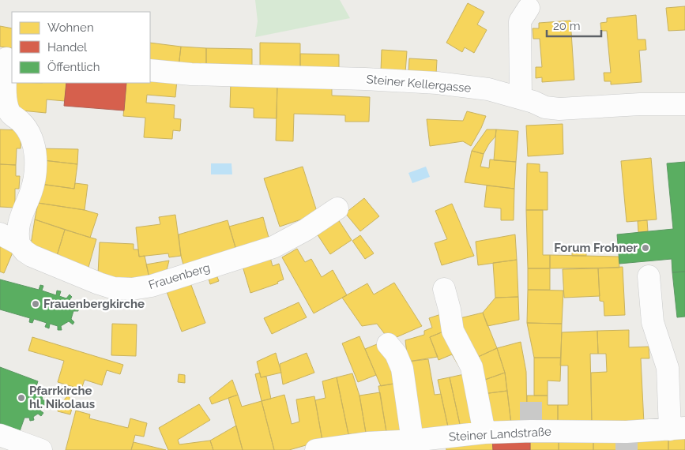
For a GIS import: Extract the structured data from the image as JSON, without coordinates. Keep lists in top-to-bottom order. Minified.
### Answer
{"streets":{"street":["Steiner Kellergasse","Frauenberg","Steiner Landstraße"]},"places":["Forum Frohner","Frauenbergkirche","Pfarrkirche hl. Nikolaus"],"legend":["Wohnen","Handel","Öffentlich"],"scale_bar":"20 m"}
